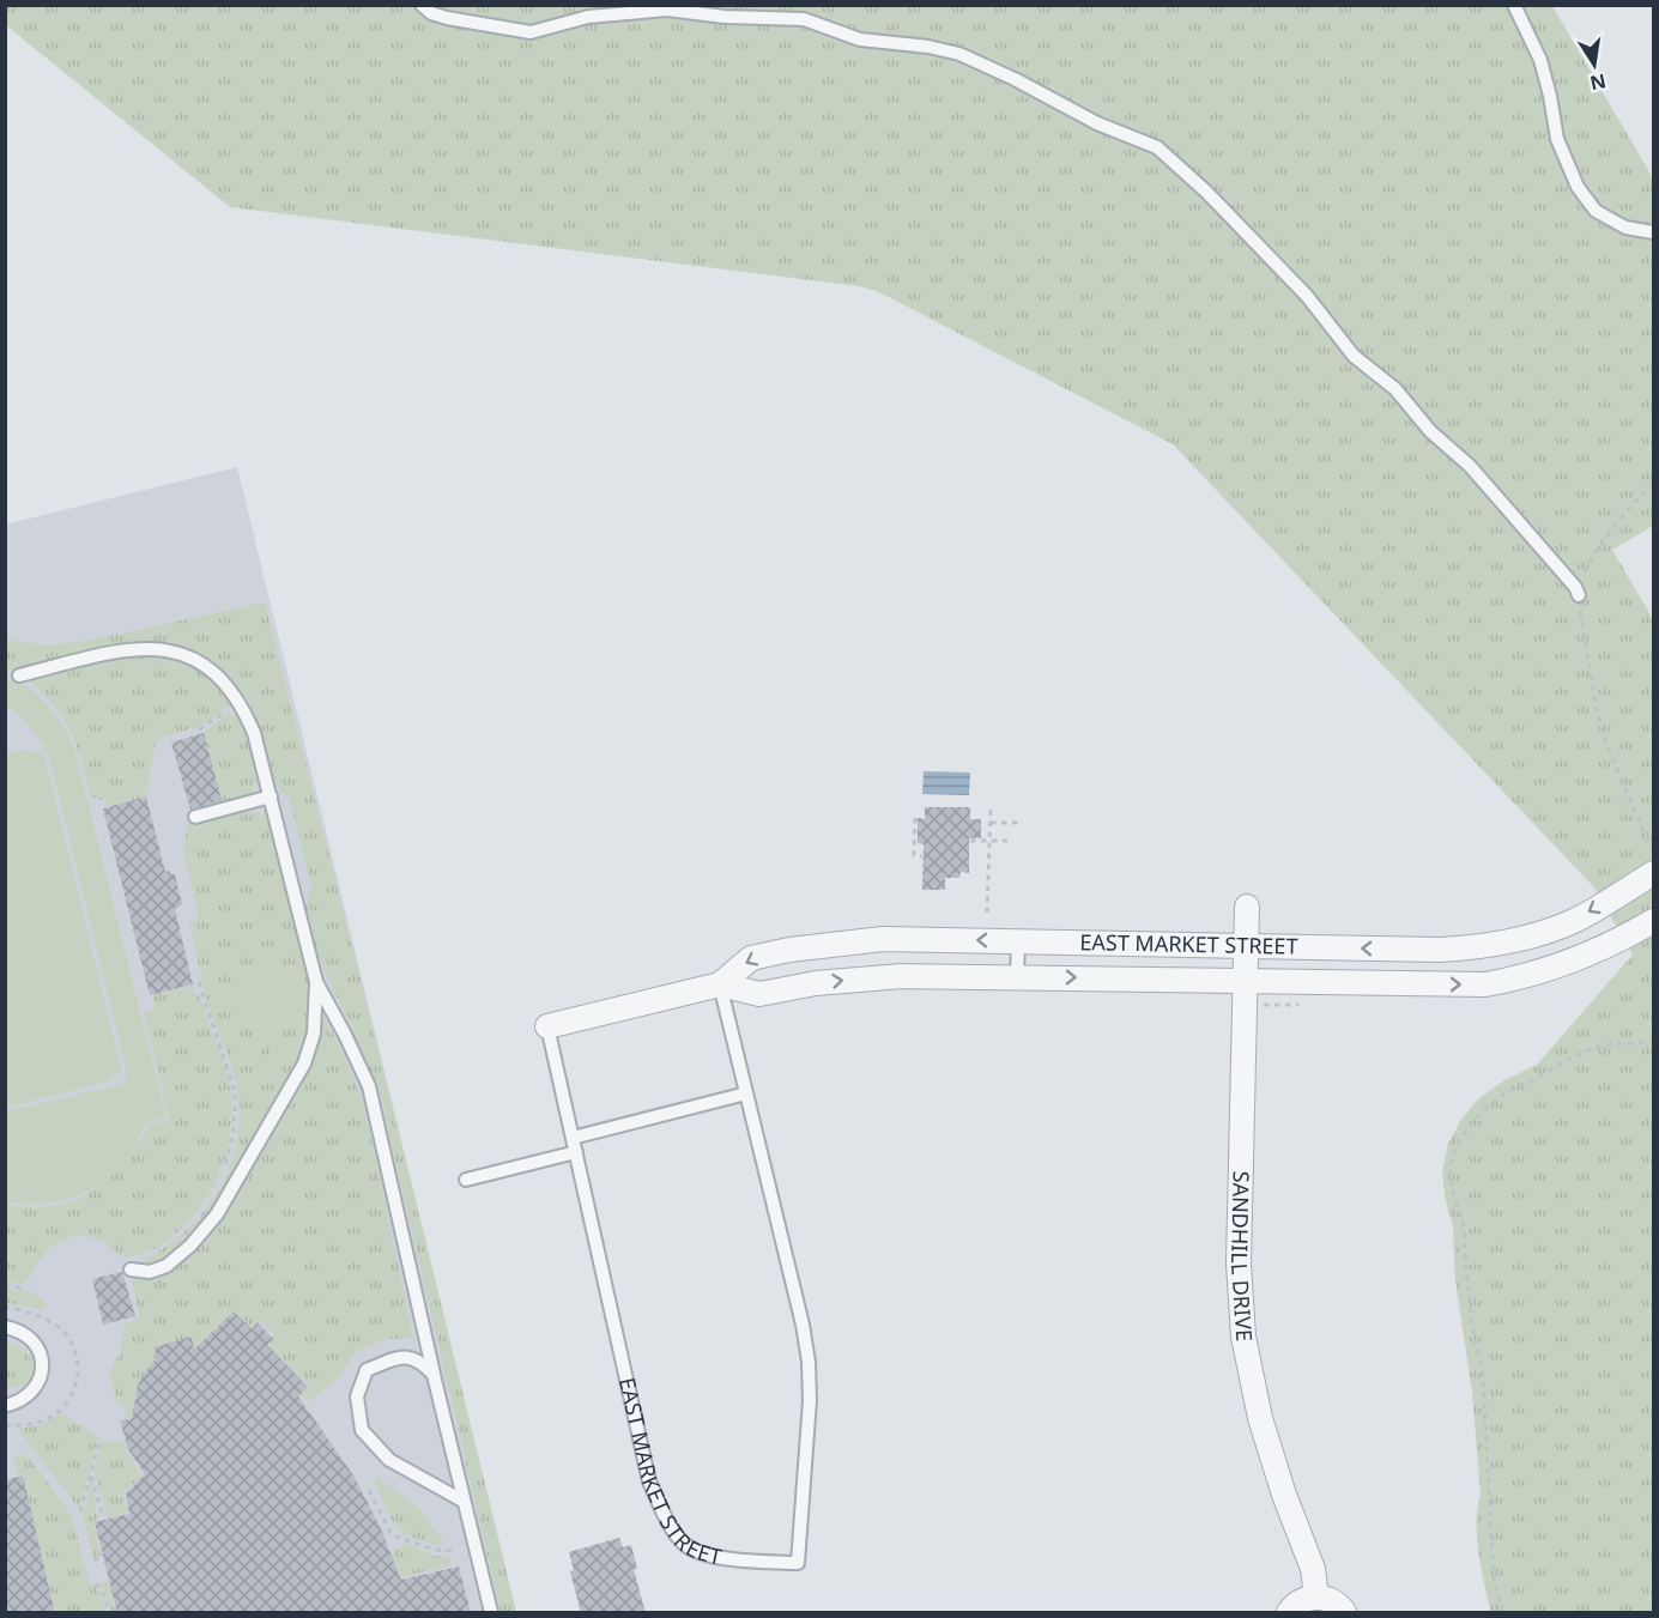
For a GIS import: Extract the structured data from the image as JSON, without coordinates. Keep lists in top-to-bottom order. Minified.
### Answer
{"streets":{"street":["EAST MARKET STREET","SANDHILL DRIVE"]},"crossings":[["EAST MARKET STREET","SANDHILL DRIVE"]],"north":"bottom"}
